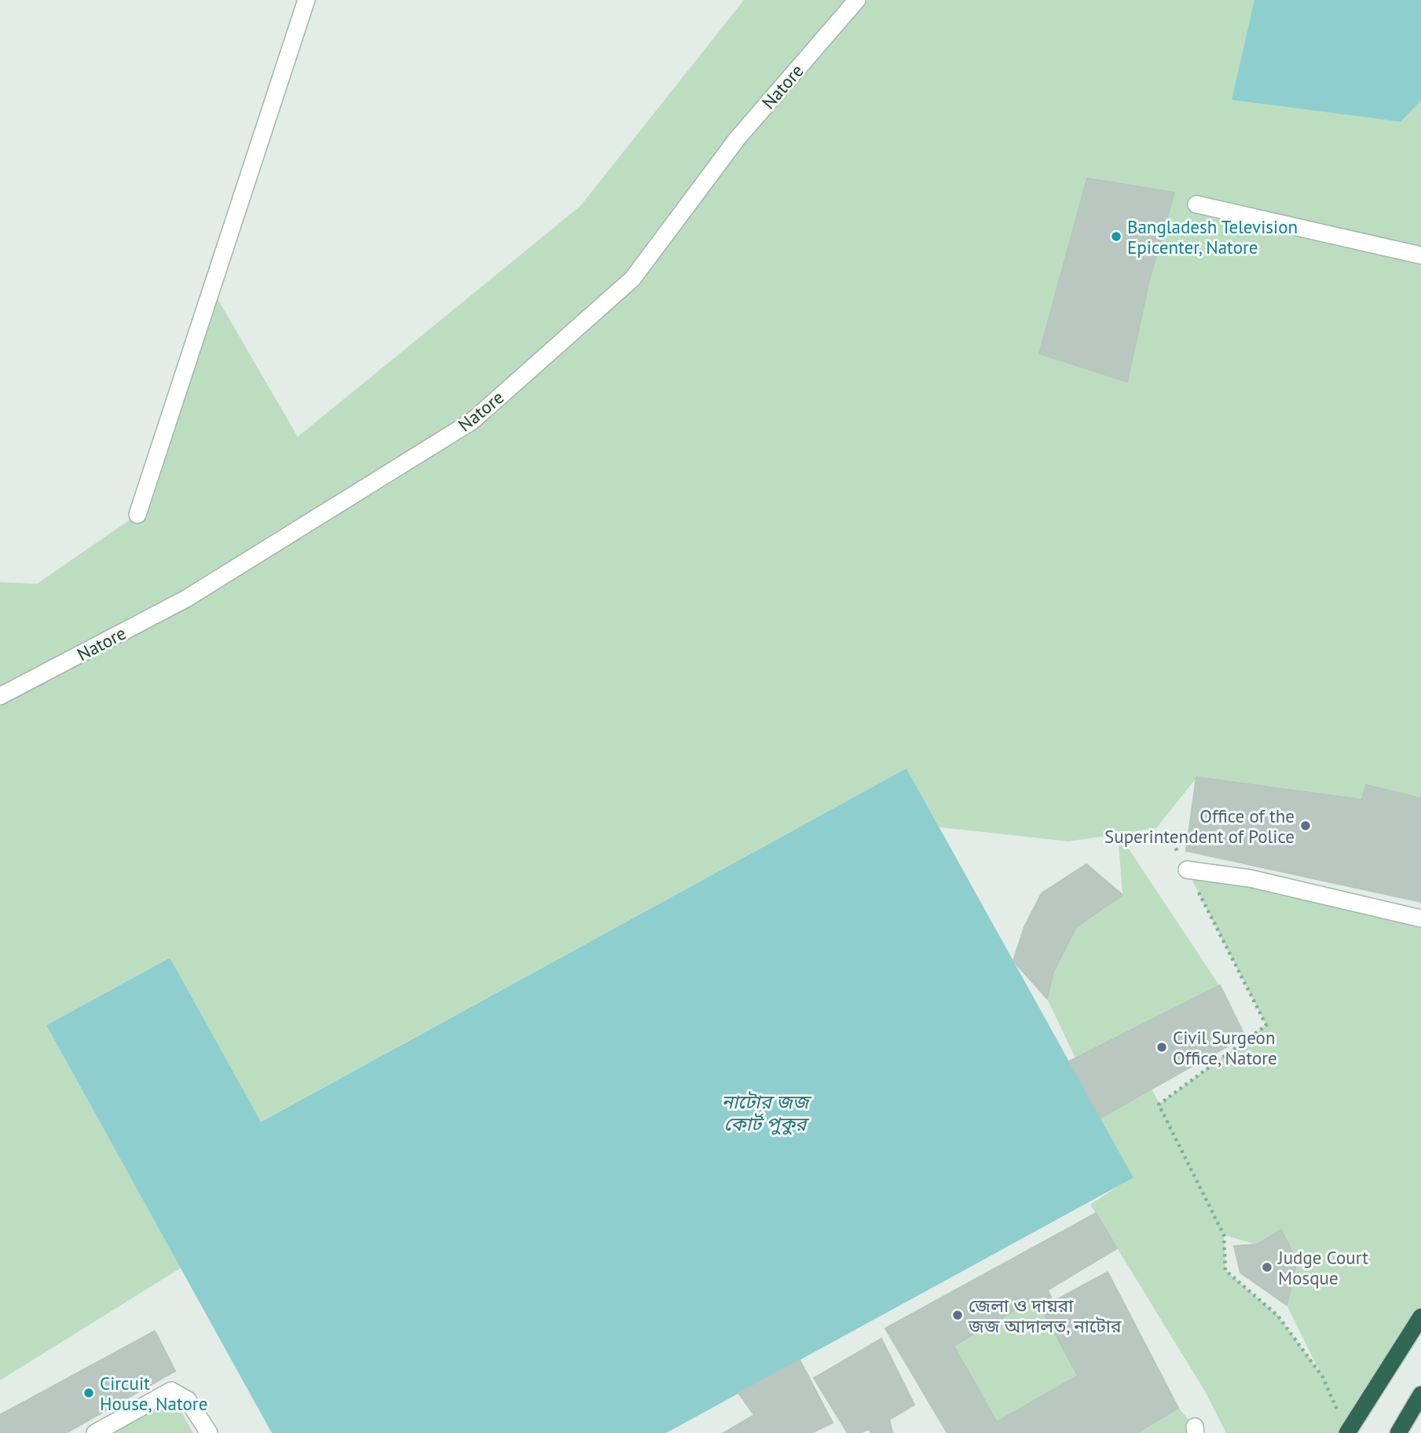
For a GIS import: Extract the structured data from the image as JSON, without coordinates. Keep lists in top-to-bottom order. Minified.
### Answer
{"streets":{"street":["Natore"]},"water":["নাটোর জজ কোর্ট পুকুর"],"places":["Bangladesh Television Epicenter, Natore","Office of the Superintendent of Police","Civil Surgeon Office, Natore","Judge Court Mosque","জেলা ও দায়রা জজ আদালত, নাটোর","Circuit House, Natore"]}
